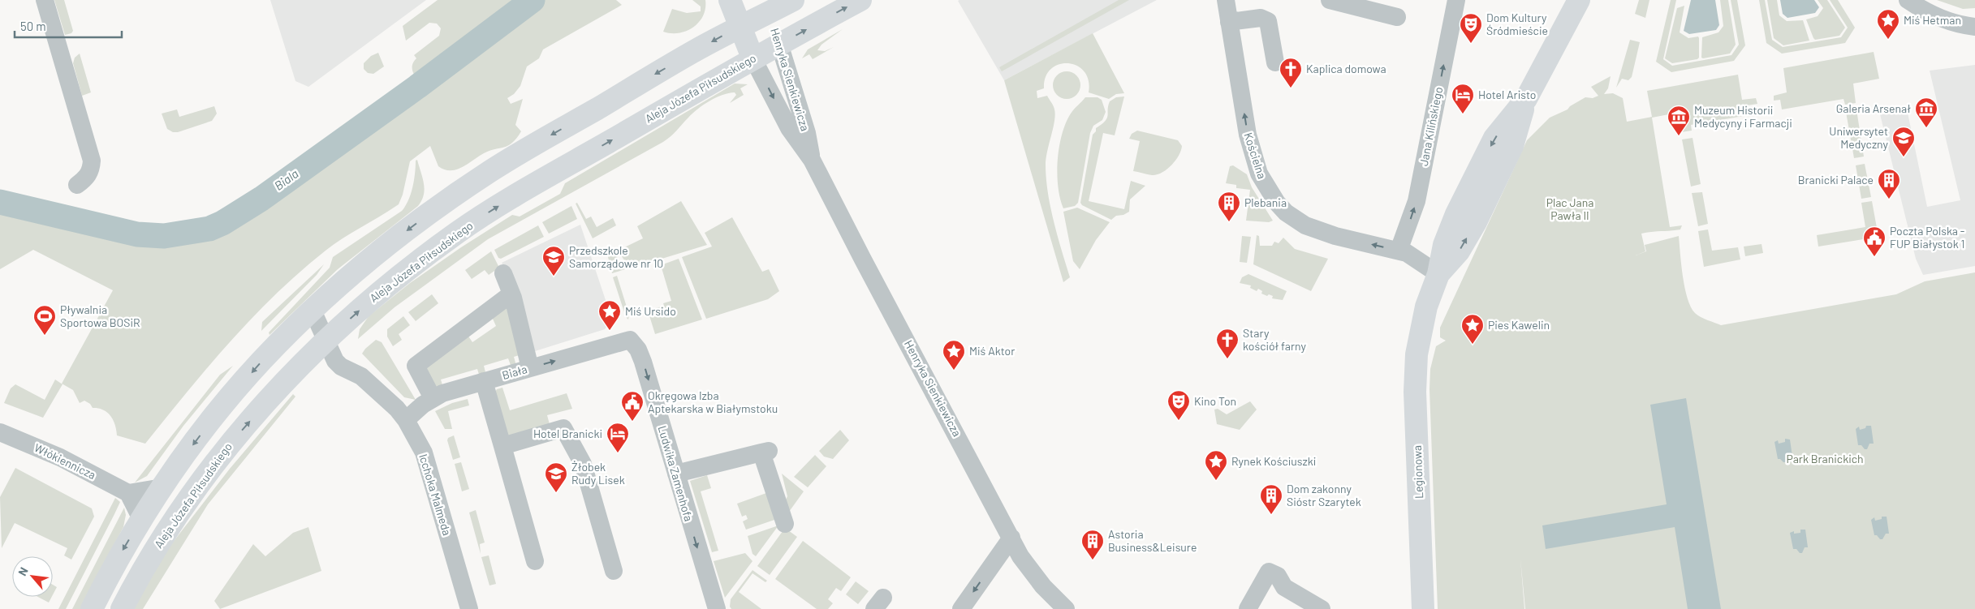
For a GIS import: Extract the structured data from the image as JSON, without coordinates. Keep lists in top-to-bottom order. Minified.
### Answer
{"streets":{"main road":["Henryka Sienkiewicza","Aleja Józefa Piłsudskiego","Legionowa"],"street":["Jana Kilińskiego","Kościelna","Biała","Włókiennicza","Ludwika Zamenhofa","Icchoka Malmeda"]},"crossings":[["Henryka Sienkiewicza","Aleja Józefa Piłsudskiego"],["Aleja Józefa Piłsudskiego","Icchoka Malmeda"],["Jana Kilińskiego","Kościelna"],["Kościelna","Legionowa"],["Biała","Ludwika Zamenhofa"],["Biała","Icchoka Malmeda"]],"one_way":["Jana Kilińskiego","Kościelna","Biała"],"water":["Biala"],"parks":["Plac Jana Pawła II","Park Branickich"],"places":{"place":["Miś Hetman","Miś Ursido","Pies Kawelin","Miś Aktor","Rynek Kościuszki"],"theatre":["Dom Kultury Śródmieście","Kino Ton"],"church":["Kaplica domowa","Stary kościół farny"],"hotel":["Hotel Aristo","Hotel Branicki"],"museum":["Galeria Arsenał","Muzeum Historii Medycyny i Farmacji"],"school or university":["Uniwersytet Medyczny","Przedszkole Samorządowe nr 10","Żłobek Rudy Lisek"],"building":["Branicki Palace","Plebania","Dom zakonny Sióstr Szarytek","Astoria Business&Leisure"],"public building":["Poczta Polska - FUP Białystok 1","Okręgowa Izba Aptekarska w Białymstoku"],"sports":["Pływalnia Sportowa BOSiR"]},"scale_bar":"50 m","north":"top left"}
